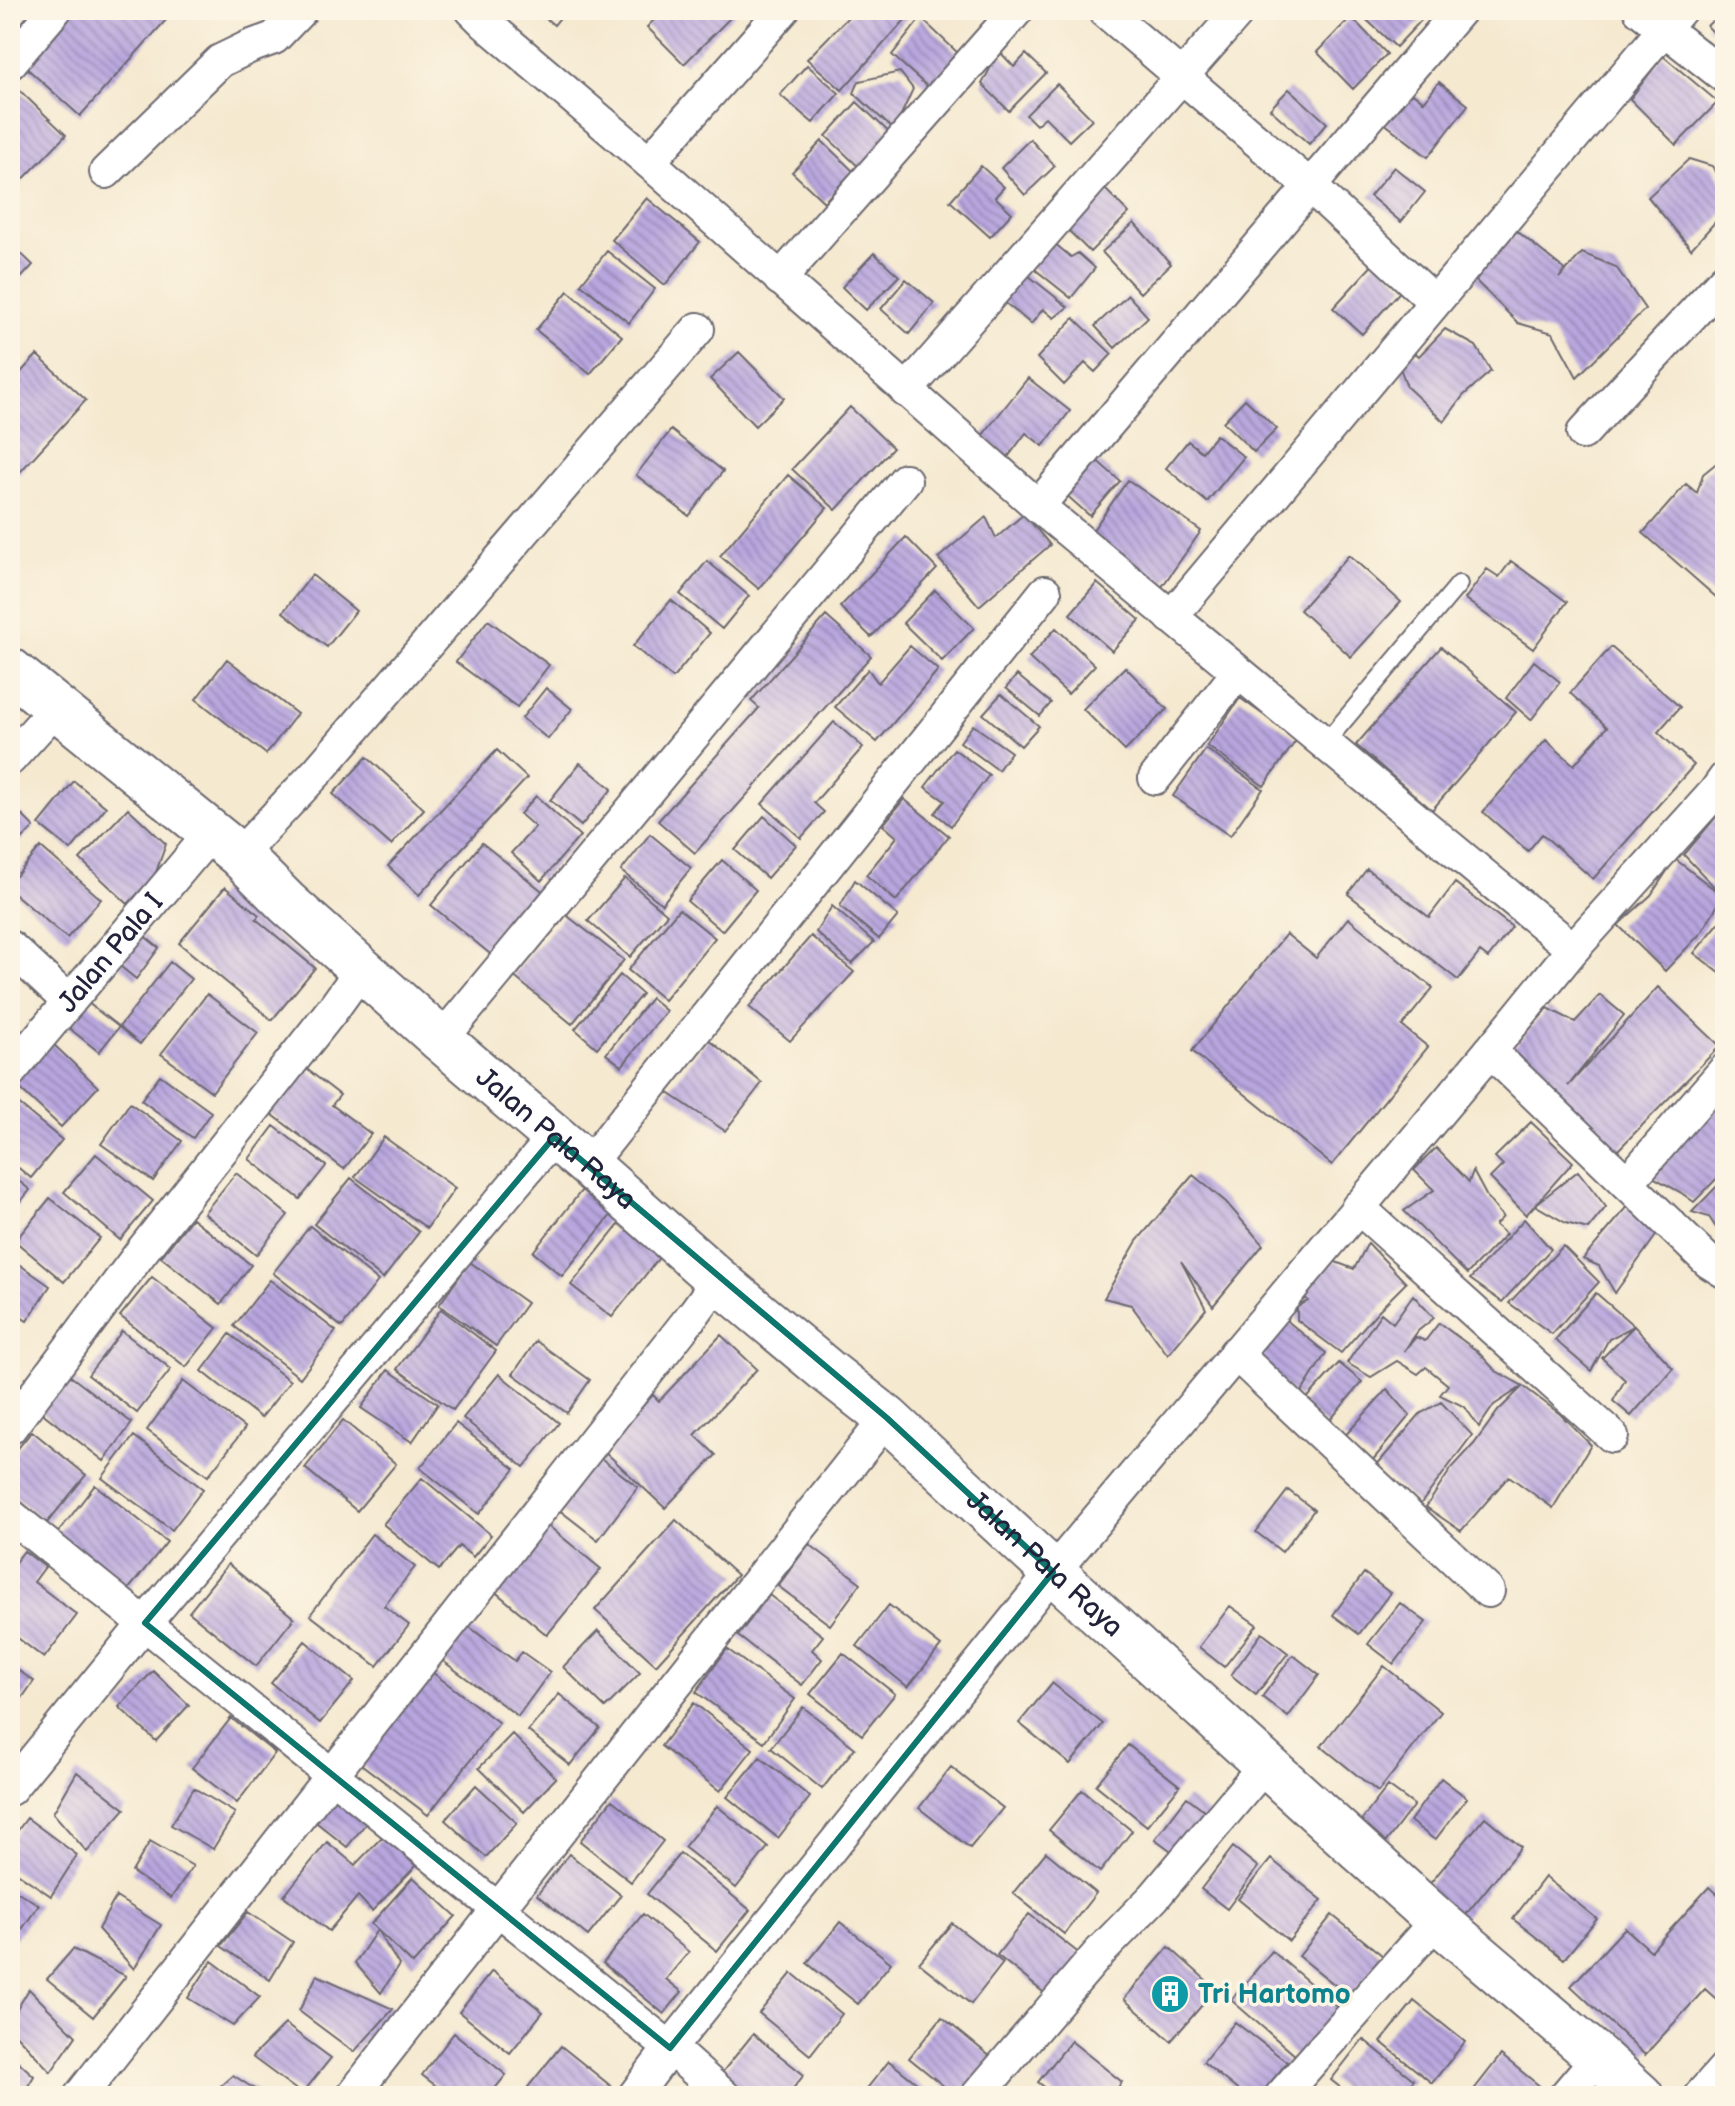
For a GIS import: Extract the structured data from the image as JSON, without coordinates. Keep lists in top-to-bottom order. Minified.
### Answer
{"streets":{"main road":["Jalan Pala Raya"],"street":["Jalan Pala I"]},"crossings":[["Jalan Pala I","Jalan Pala Raya"]],"places":{"building":["Tri Hartomo"]}}
